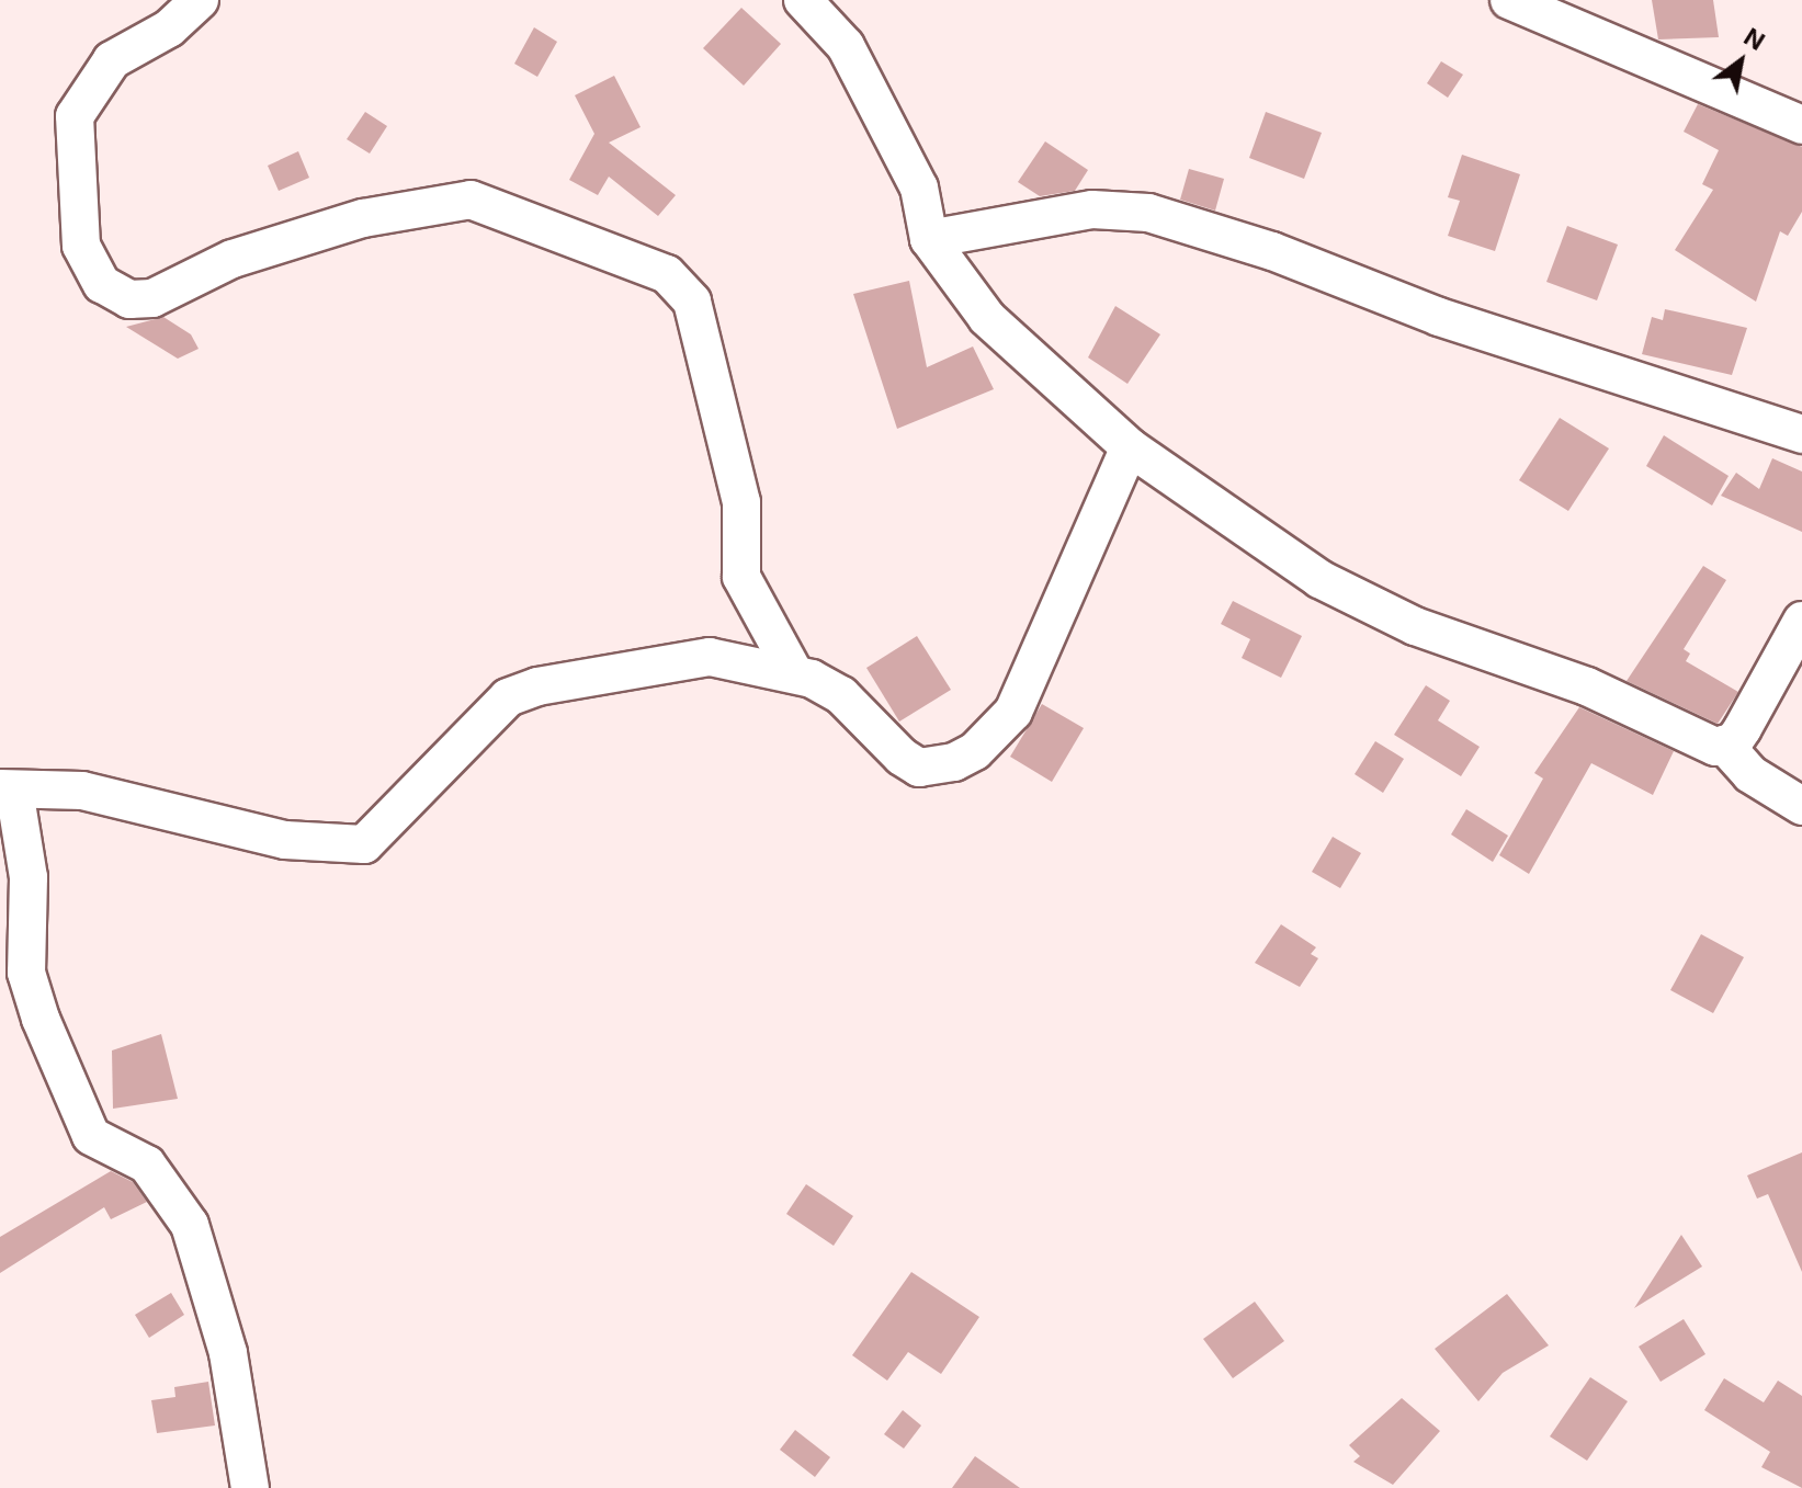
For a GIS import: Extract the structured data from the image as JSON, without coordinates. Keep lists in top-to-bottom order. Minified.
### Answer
{"north":"top right"}
